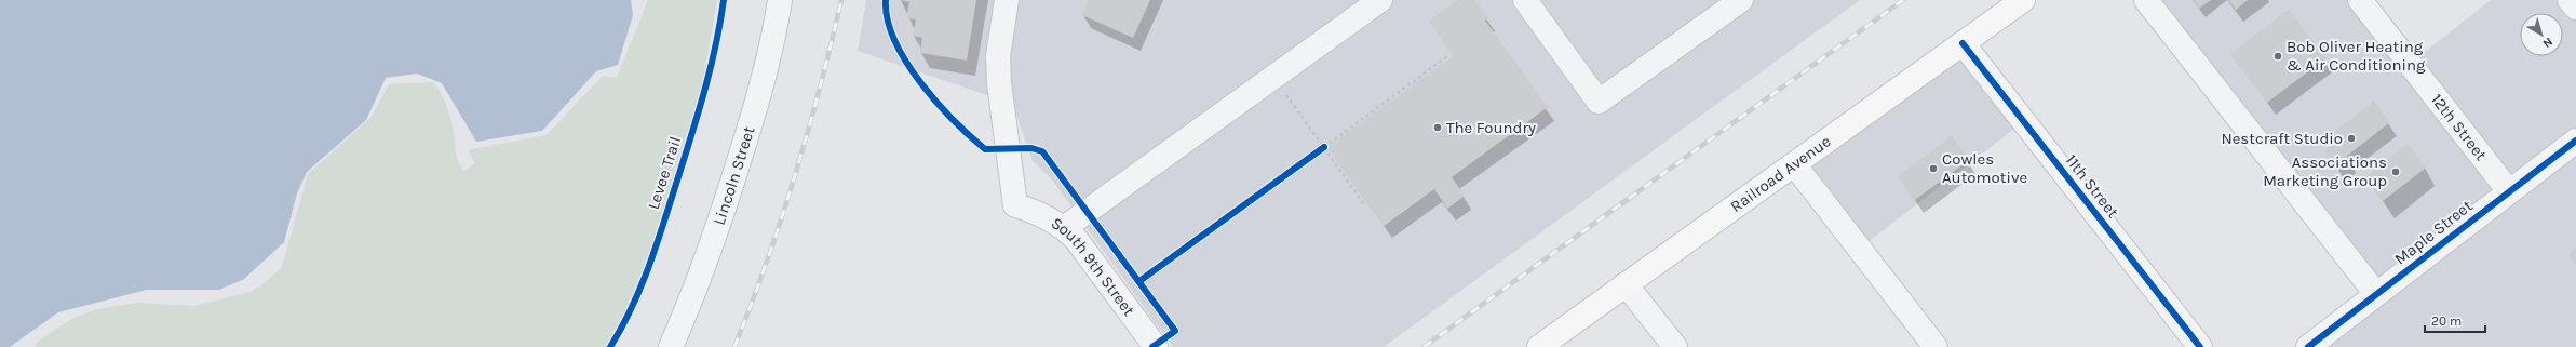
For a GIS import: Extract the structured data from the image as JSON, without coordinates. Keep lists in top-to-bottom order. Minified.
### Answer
{"streets":{"main road":["Railroad Avenue"],"street":["12th Street","Lincoln Street","11th Street","Maple Street","South 9th Street"],"cycle path":["Levee Trail"]},"crossings":[["12th Street","Maple Street"],["Railroad Avenue","11th Street"]],"places":["Bob Oliver Heating & Air Conditioning","The Foundry","Nestcraft Studio","Cowles Automotive","Associations Marketing Group"],"scale_bar":"20 m","north":"bottom right"}
